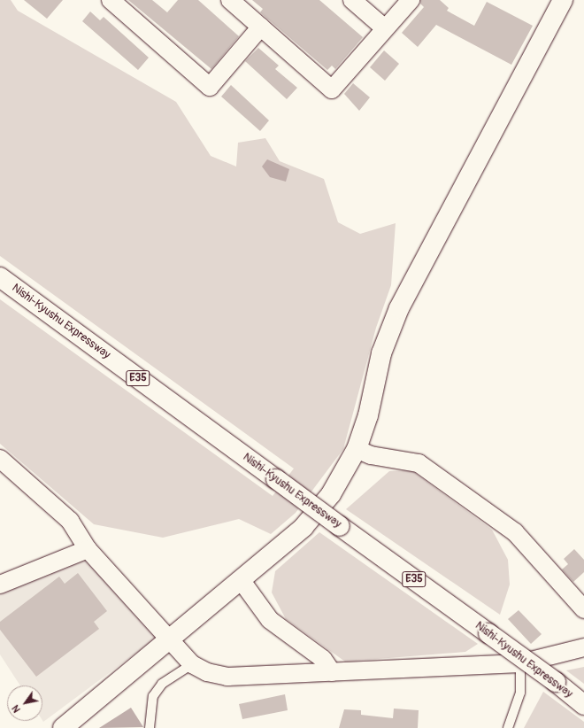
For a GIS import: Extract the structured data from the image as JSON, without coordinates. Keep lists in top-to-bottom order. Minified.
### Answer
{"streets":{"main road":["Nishi-Kyushu Expressway","E35"]},"north":"bottom left"}
